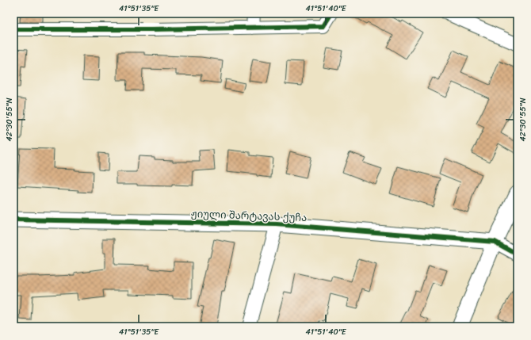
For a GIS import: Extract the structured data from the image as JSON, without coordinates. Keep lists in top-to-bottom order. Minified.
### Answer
{"streets":{"street":["ჟიული შარტავას ქუჩა"]},"coordinates":["41°51'35\"E","41°51'40\"E","42°30'55\"N"]}
